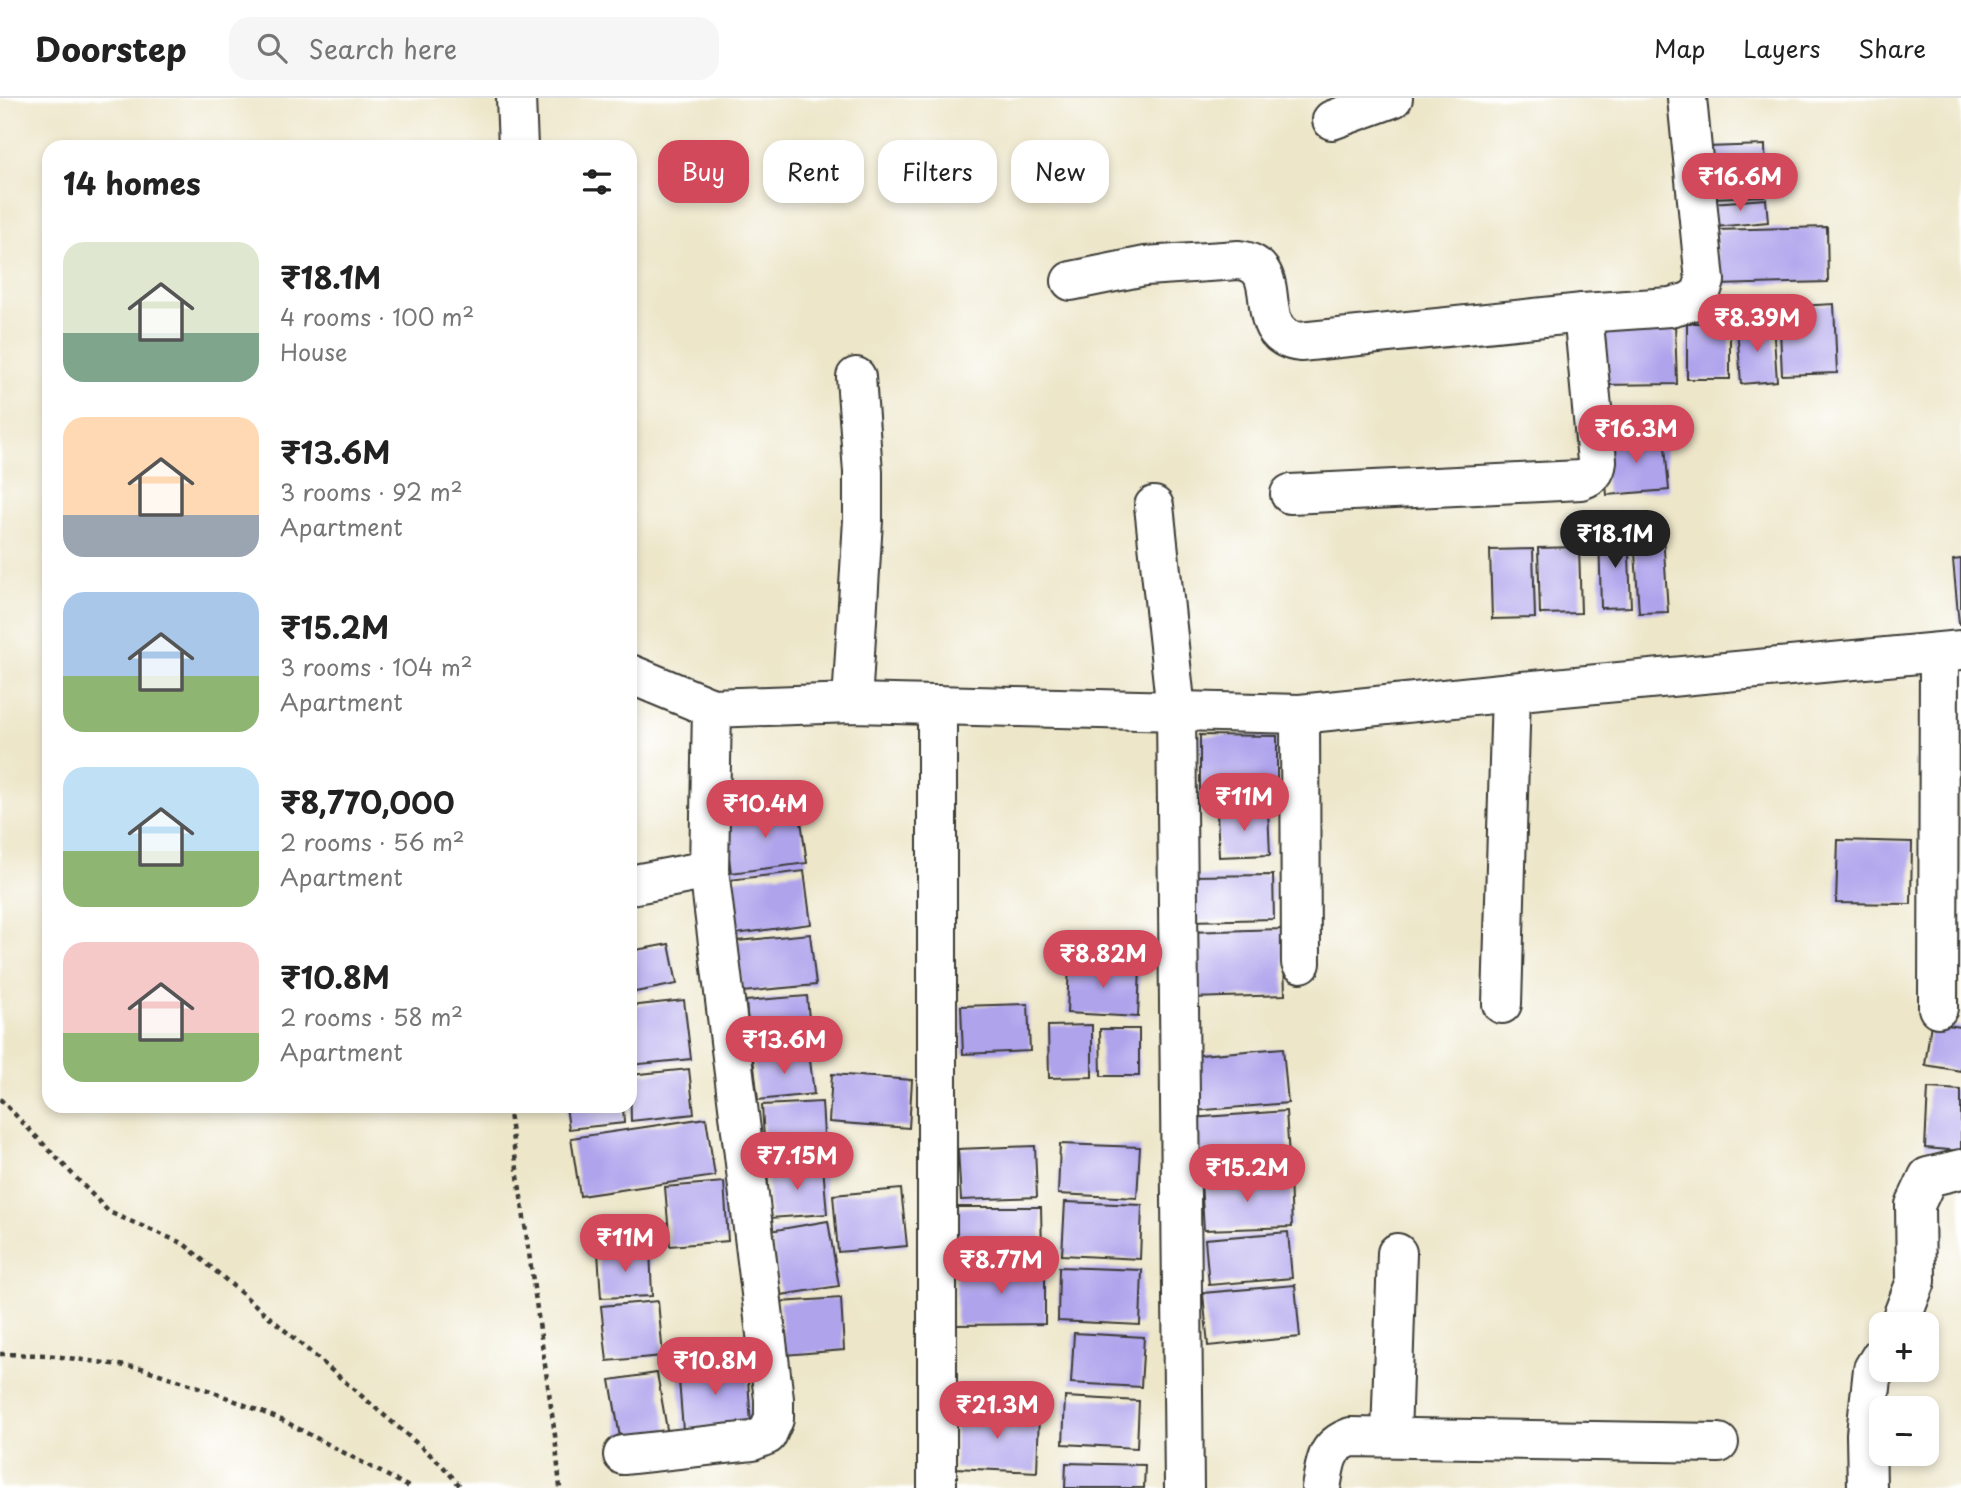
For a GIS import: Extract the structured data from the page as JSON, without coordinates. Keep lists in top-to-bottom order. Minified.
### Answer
{"page":{"header":"Doorstep","search":"Search here","nav":["Map","Layers","Share"],"chip":["Buy","Rent","Filters","New"],"heading":"14 homes","price":["₹16.6M","₹8.39M","₹16.3M","₹18.1M","₹11M","₹10.4M","₹8.82M","₹13.6M","₹7.15M","₹15.2M","₹11M","₹8.77M","₹10.8M","₹21.3M"],"list":[{"name":"₹18.1M","note":"4 rooms · 100 m² · House"},{"name":"₹13.6M","note":"3 rooms · 92 m² · Apartment"},{"name":"₹15.2M","note":"3 rooms · 104 m² · Apartment"},{"name":"₹8,770,000","note":"2 rooms · 56 m² · Apartment"},{"name":"₹10.8M","note":"2 rooms · 58 m² · Apartment"}],"map_buttons":["+","−"]}}
